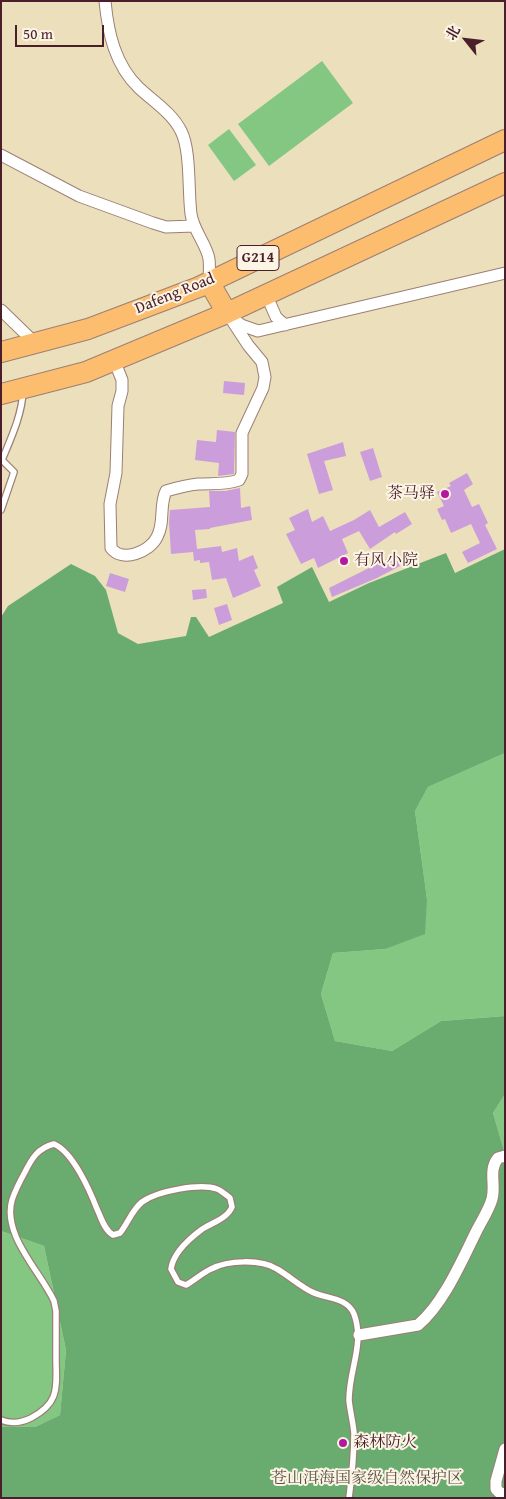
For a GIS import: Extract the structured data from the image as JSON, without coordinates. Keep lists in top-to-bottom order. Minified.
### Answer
{"streets":{"highway":["G214","Dafeng Road"]},"parks":["苍山洱海国家级自然保护区"],"places":["茶马驿","有风小院","森林防火"],"scale_bar":"50 m","north":"top left"}
